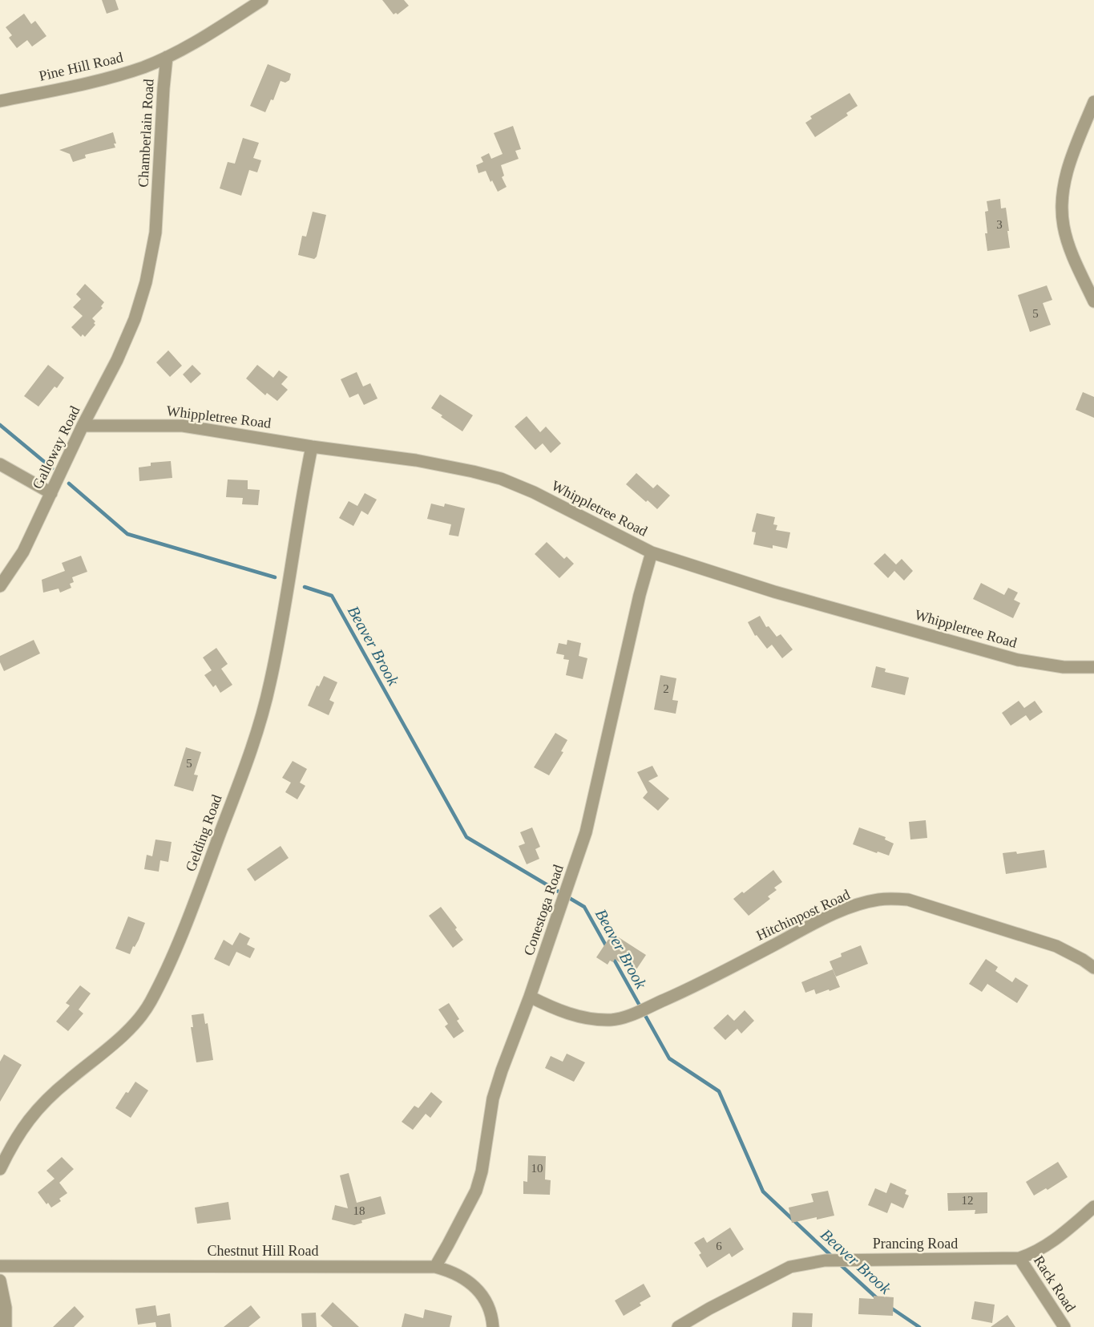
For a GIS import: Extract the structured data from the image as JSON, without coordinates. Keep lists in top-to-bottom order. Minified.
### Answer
{"streets":{"street":["Pine Hill Road","Chamberlain Road","Whippletree Road","Galloway Road","Gelding Road","Conestoga Road","Hitchinpost Road","Prancing Road","Chestnut Hill Road","Rack Road"]},"crossings":[["Pine Hill Road","Chamberlain Road"],["Chamberlain Road","Galloway Road"],["Whippletree Road","Galloway Road"],["Whippletree Road","Gelding Road"],["Whippletree Road","Conestoga Road"],["Conestoga Road","Hitchinpost Road"],["Conestoga Road","Chestnut Hill Road"],["Prancing Road","Rack Road"]],"water":["Beaver Brook"],"house_numbers":["3","5","2","5","10","12","18","6"]}
